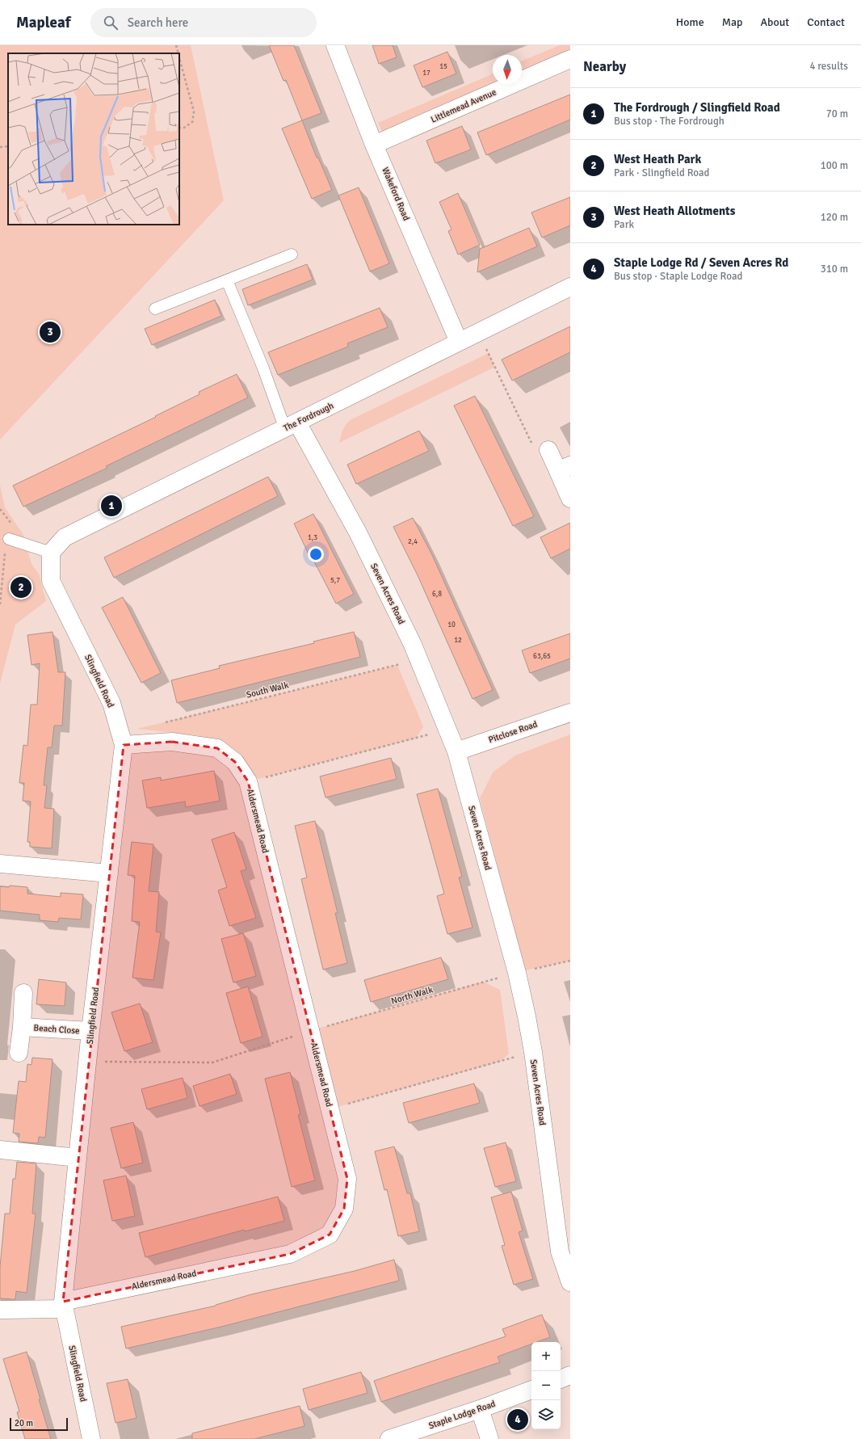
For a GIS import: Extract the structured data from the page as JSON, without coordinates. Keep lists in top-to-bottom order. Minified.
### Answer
{"streets":{"street":["Littlemead Avenue","Wakeford Road","The Fordrough","Seven Acres Road","Slingfield Road","Pitclose Road","Aldersmead Road","Beach Close","Staple Lodge Road"],"path":["South Walk","North Walk"]},"crossings":[["Littlemead Avenue","Wakeford Road"],["Wakeford Road","The Fordrough"],["The Fordrough","Seven Acres Road"],["The Fordrough","Slingfield Road"],["Seven Acres Road","South Walk"],["Seven Acres Road","Pitclose Road"],["Seven Acres Road","North Walk"],["Slingfield Road","Aldersmead Road"],["Slingfield Road","North Walk"],["Slingfield Road","Beach Close"],["Aldersmead Road","North Walk"]],"house_numbers":["15","17","1,3","2,4","5,7","6,8","10","12","63,65"],"scale_bar":"20 m","north":"bottom","page":{"header":"Mapleaf","search":"Search here","nav":["Home","Map","About","Contact"],"heading":["Nearby","4 results"],"list":[{"mark":"1","name":"The Fordrough / Slingfield Road","note":"Bus stop · The Fordrough","value":"70 m"},{"mark":"2","name":"West Heath Park","note":"Park · Slingfield Road","value":"100 m"},{"mark":"3","name":"West Heath Allotments","note":"Park","value":"120 m"},{"mark":"4","name":"Staple Lodge Rd / Seven Acres Rd","note":"Bus stop · Staple Lodge Road","value":"310 m"}],"pins":["3","1","2","4"],"map_buttons":["+","−"],"scale":"20 m"}}
